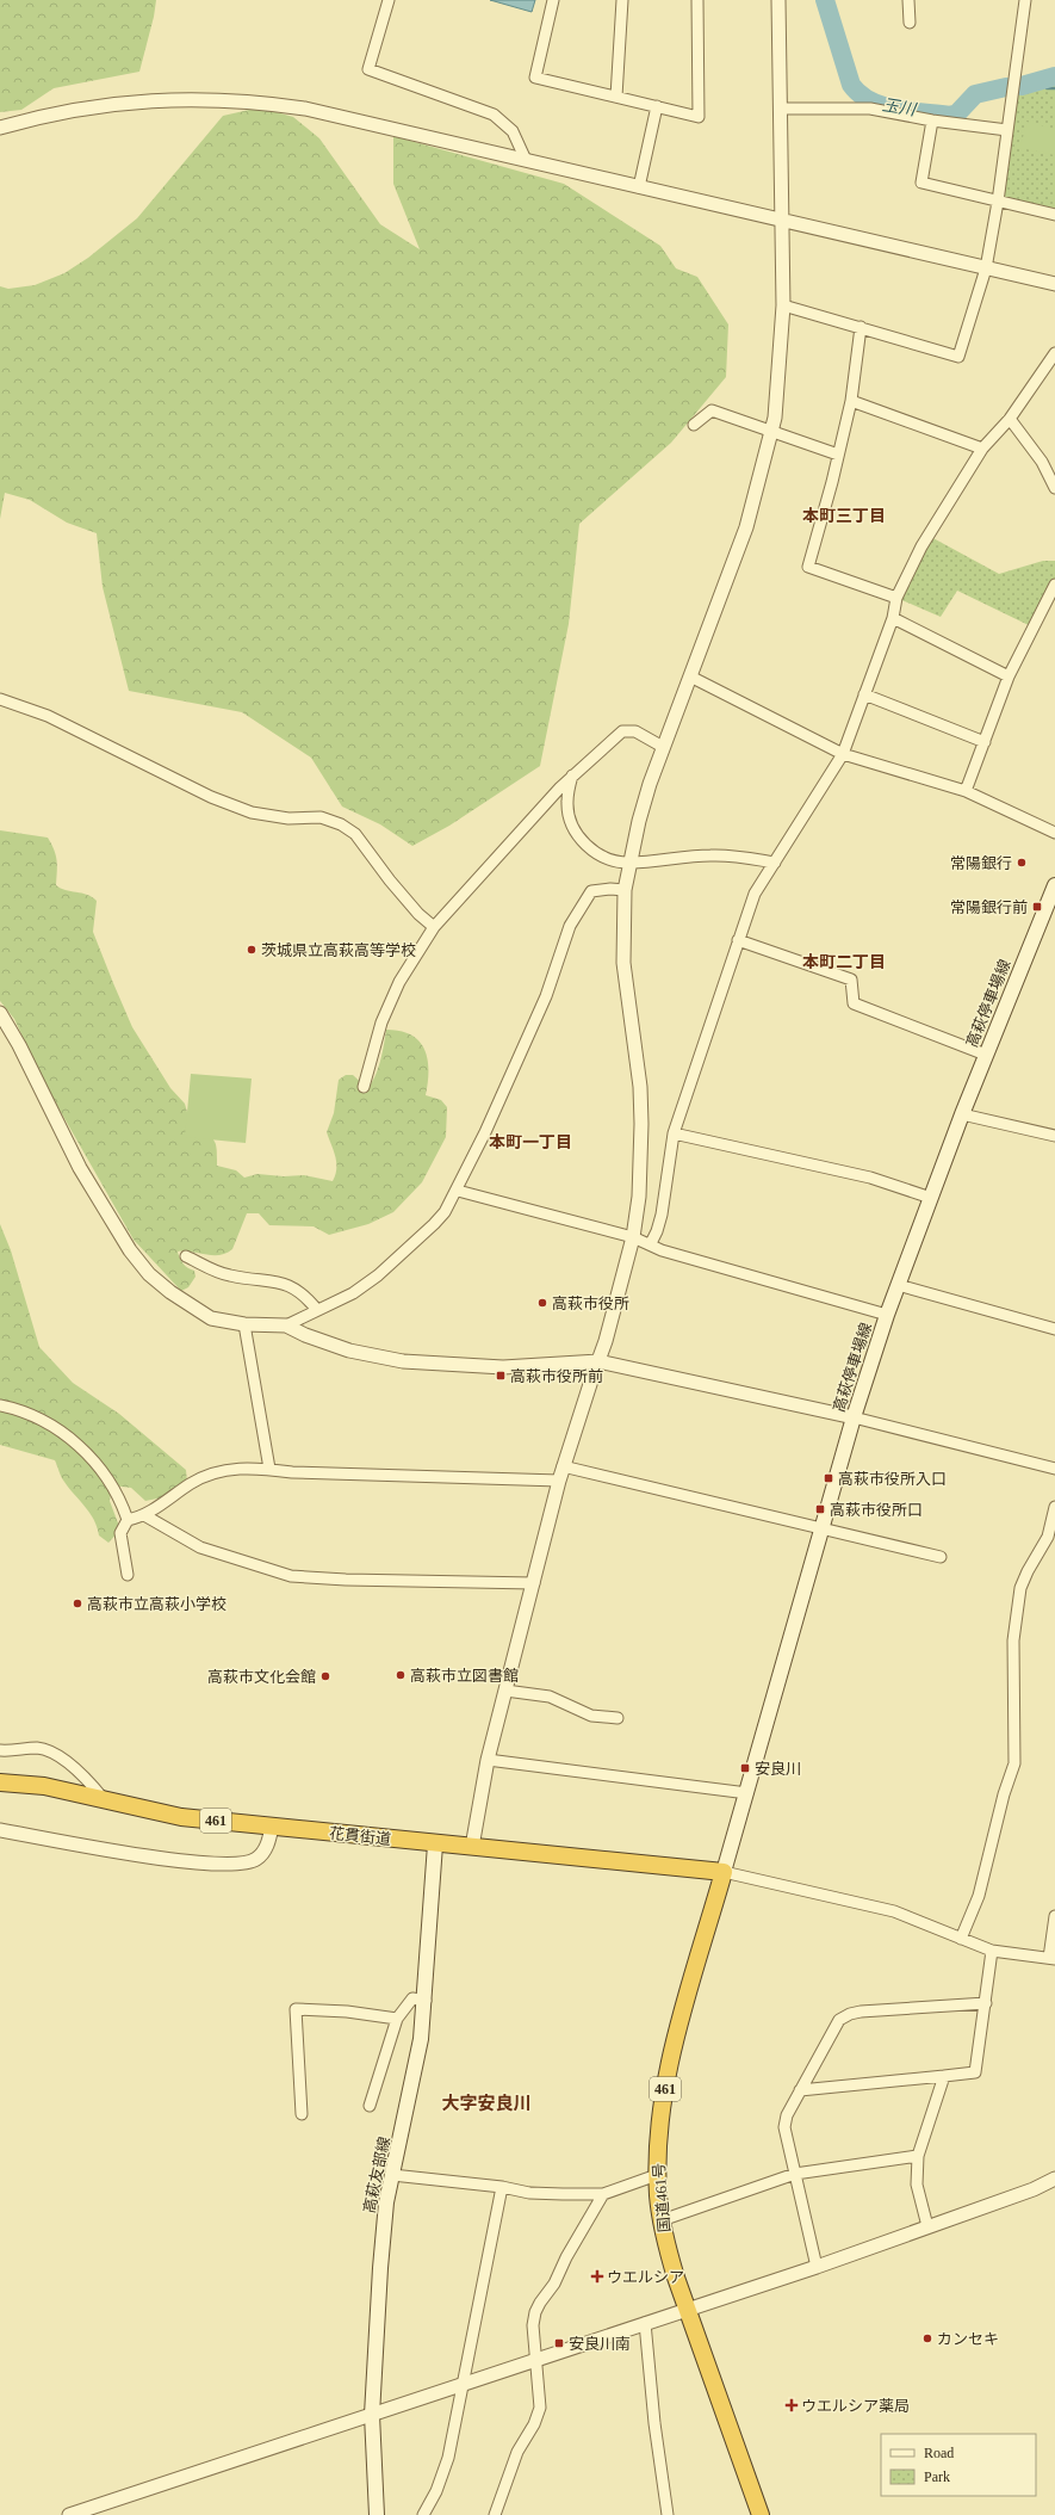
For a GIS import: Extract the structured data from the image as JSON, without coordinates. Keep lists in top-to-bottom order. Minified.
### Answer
{"streets":{"highway":["461","花貫街道","国道461号"],"main road":["高萩停車場線","高萩友部線"]},"crossings":[["高萩停車場線","花貫街道"],["高萩停車場線","国道461号"],["花貫街道","高萩友部線"],["花貫街道","国道461号"]],"districts":["本町三丁目","本町二丁目","本町一丁目","大字安良川"],"water":["玉川"],"places":{"other":["常陽銀行","茨城県立高萩高等学校","高萩市役所","高萩市立高萩小学校","高萩市立図書館","高萩市文化会館","カンセキ"],"transit":["常陽銀行前","高萩市役所前","高萩市役所入口","高萩市役所口","安良川","安良川南"],"health":["ウエルシア","ウエルシア薬局"]},"legend":["Road","Park"]}
